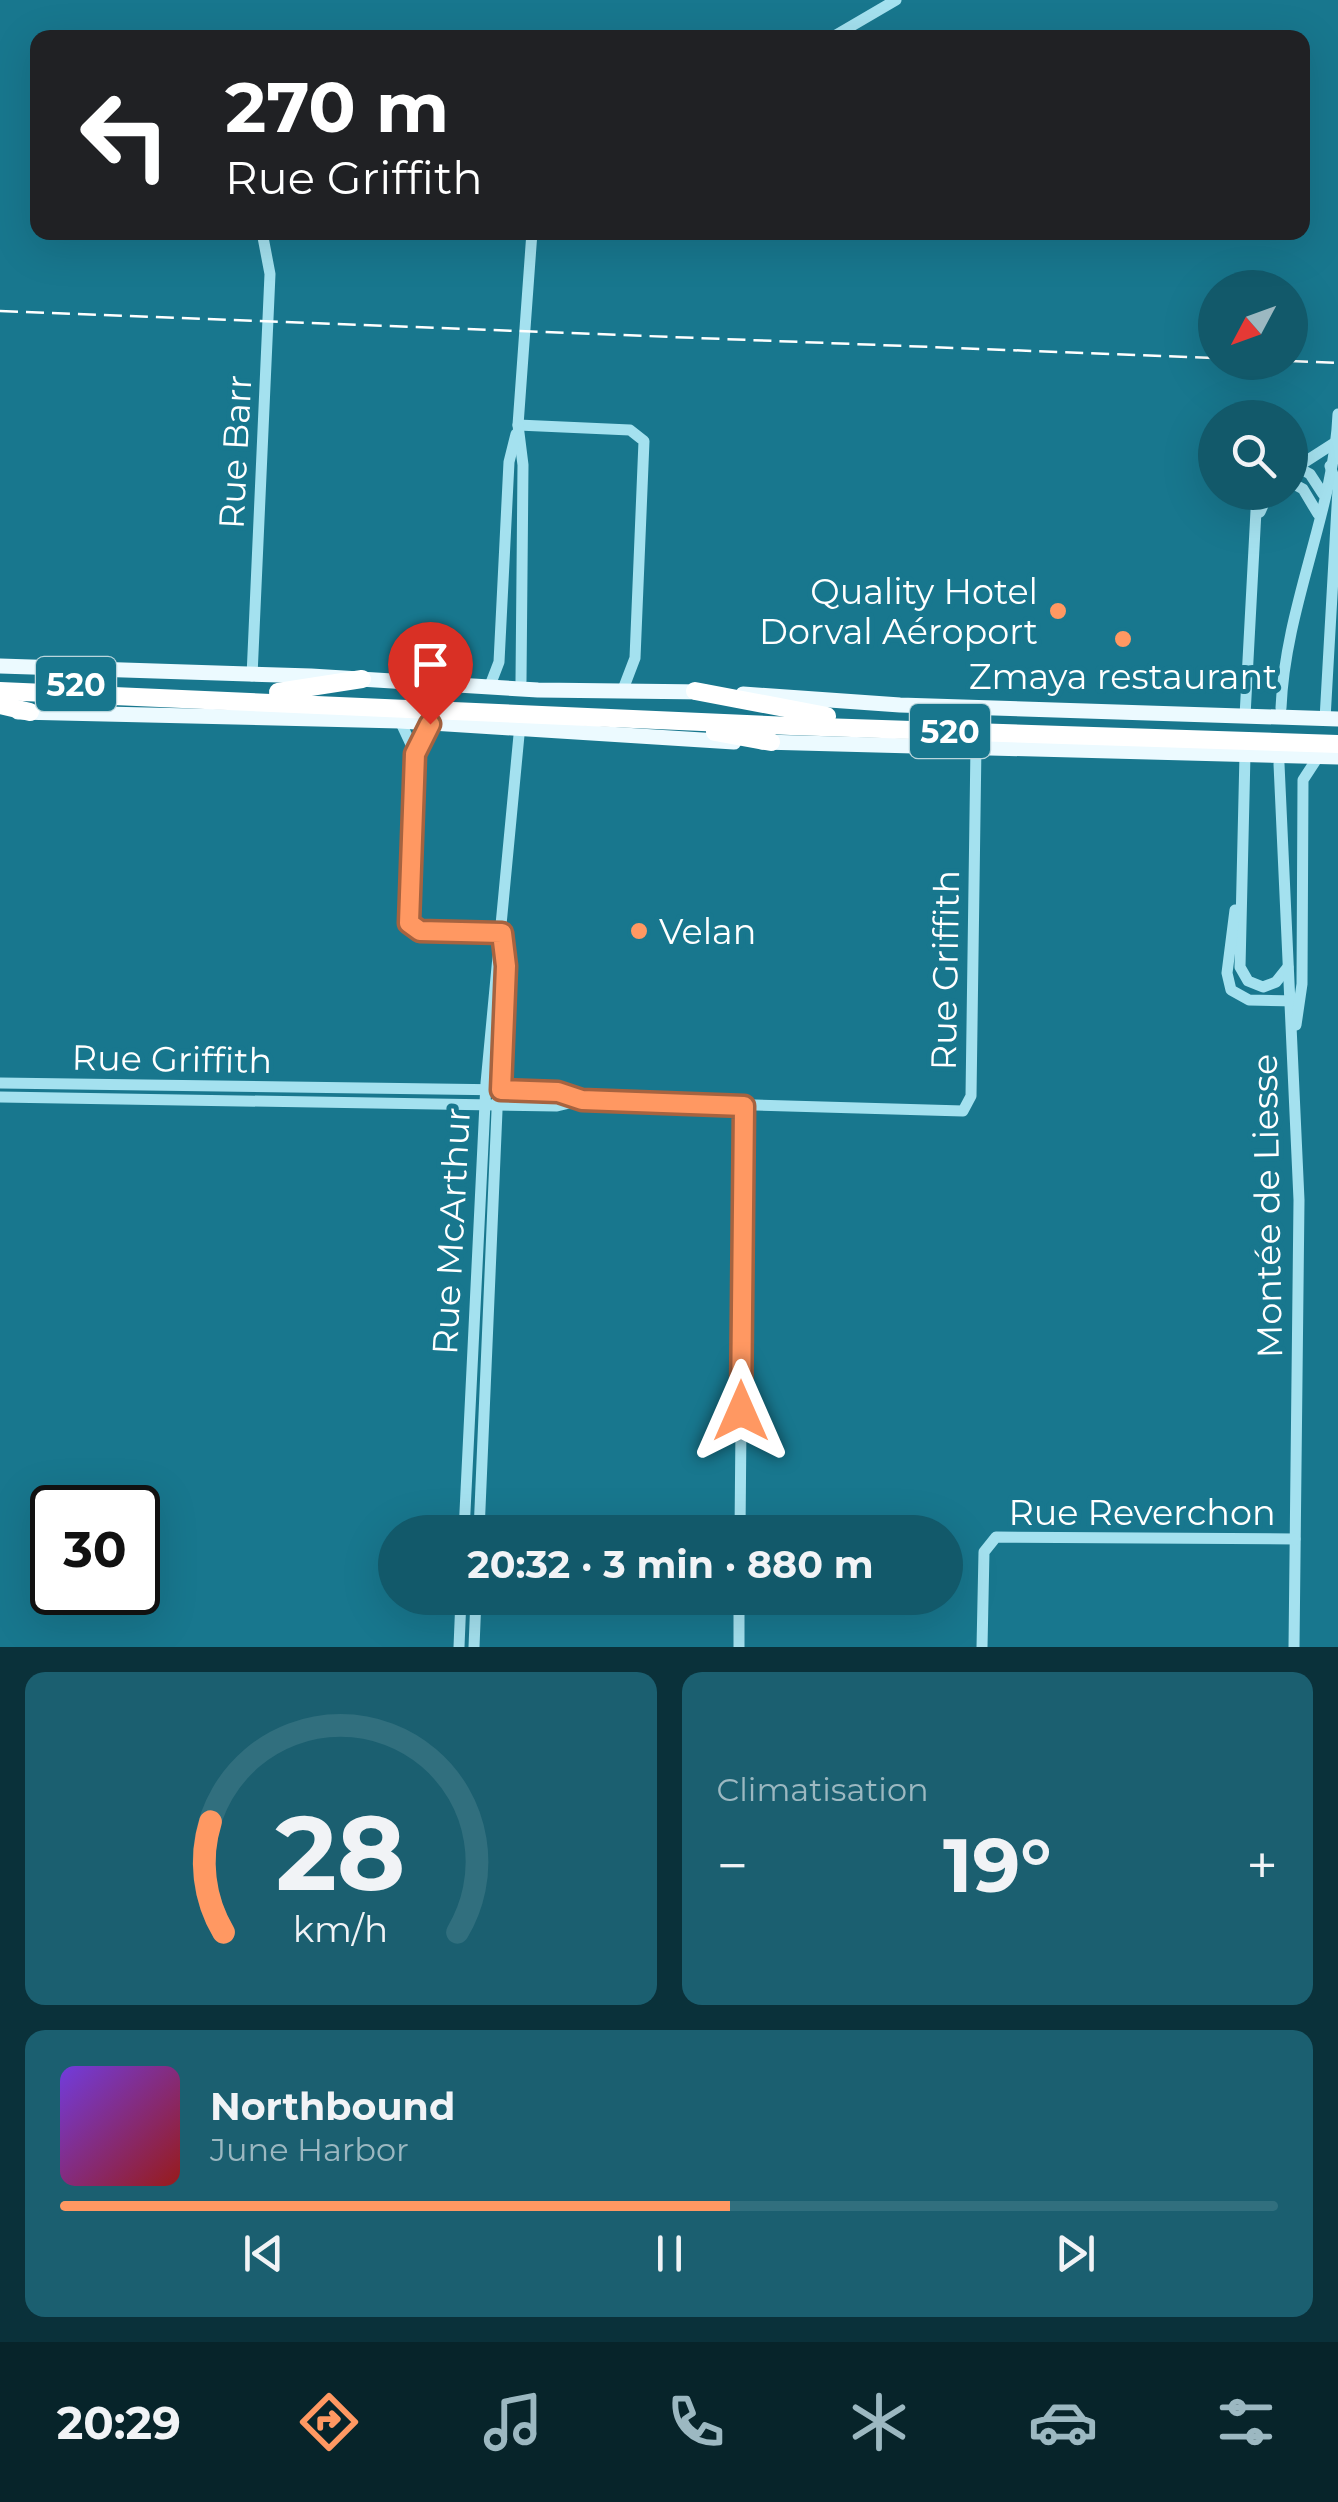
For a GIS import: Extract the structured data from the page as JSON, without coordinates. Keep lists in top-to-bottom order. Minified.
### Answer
{"streets":{"highway":["520"],"street":["Rue Barr","Rue Griffith","Montée de Liesse","Rue McArthur","Rue Reverchon"]},"crossings":[["Rue Griffith","Rue McArthur"],["Montée de Liesse","Rue Reverchon"]],"places":["Quality Hotel Dorval Aéroport","Zmaya restaurant","Velan"],"north":"bottom left","page":{"turn":["270 m","Rue Griffith"],"limit":"30","trip":"20:32 · 3 min · 880 m","tile":"Climatisation","heat":["−","19°","+"],"song":["Northbound","June Harbor"],"tabs":"20:29","gauge":["28","km/h"]}}
